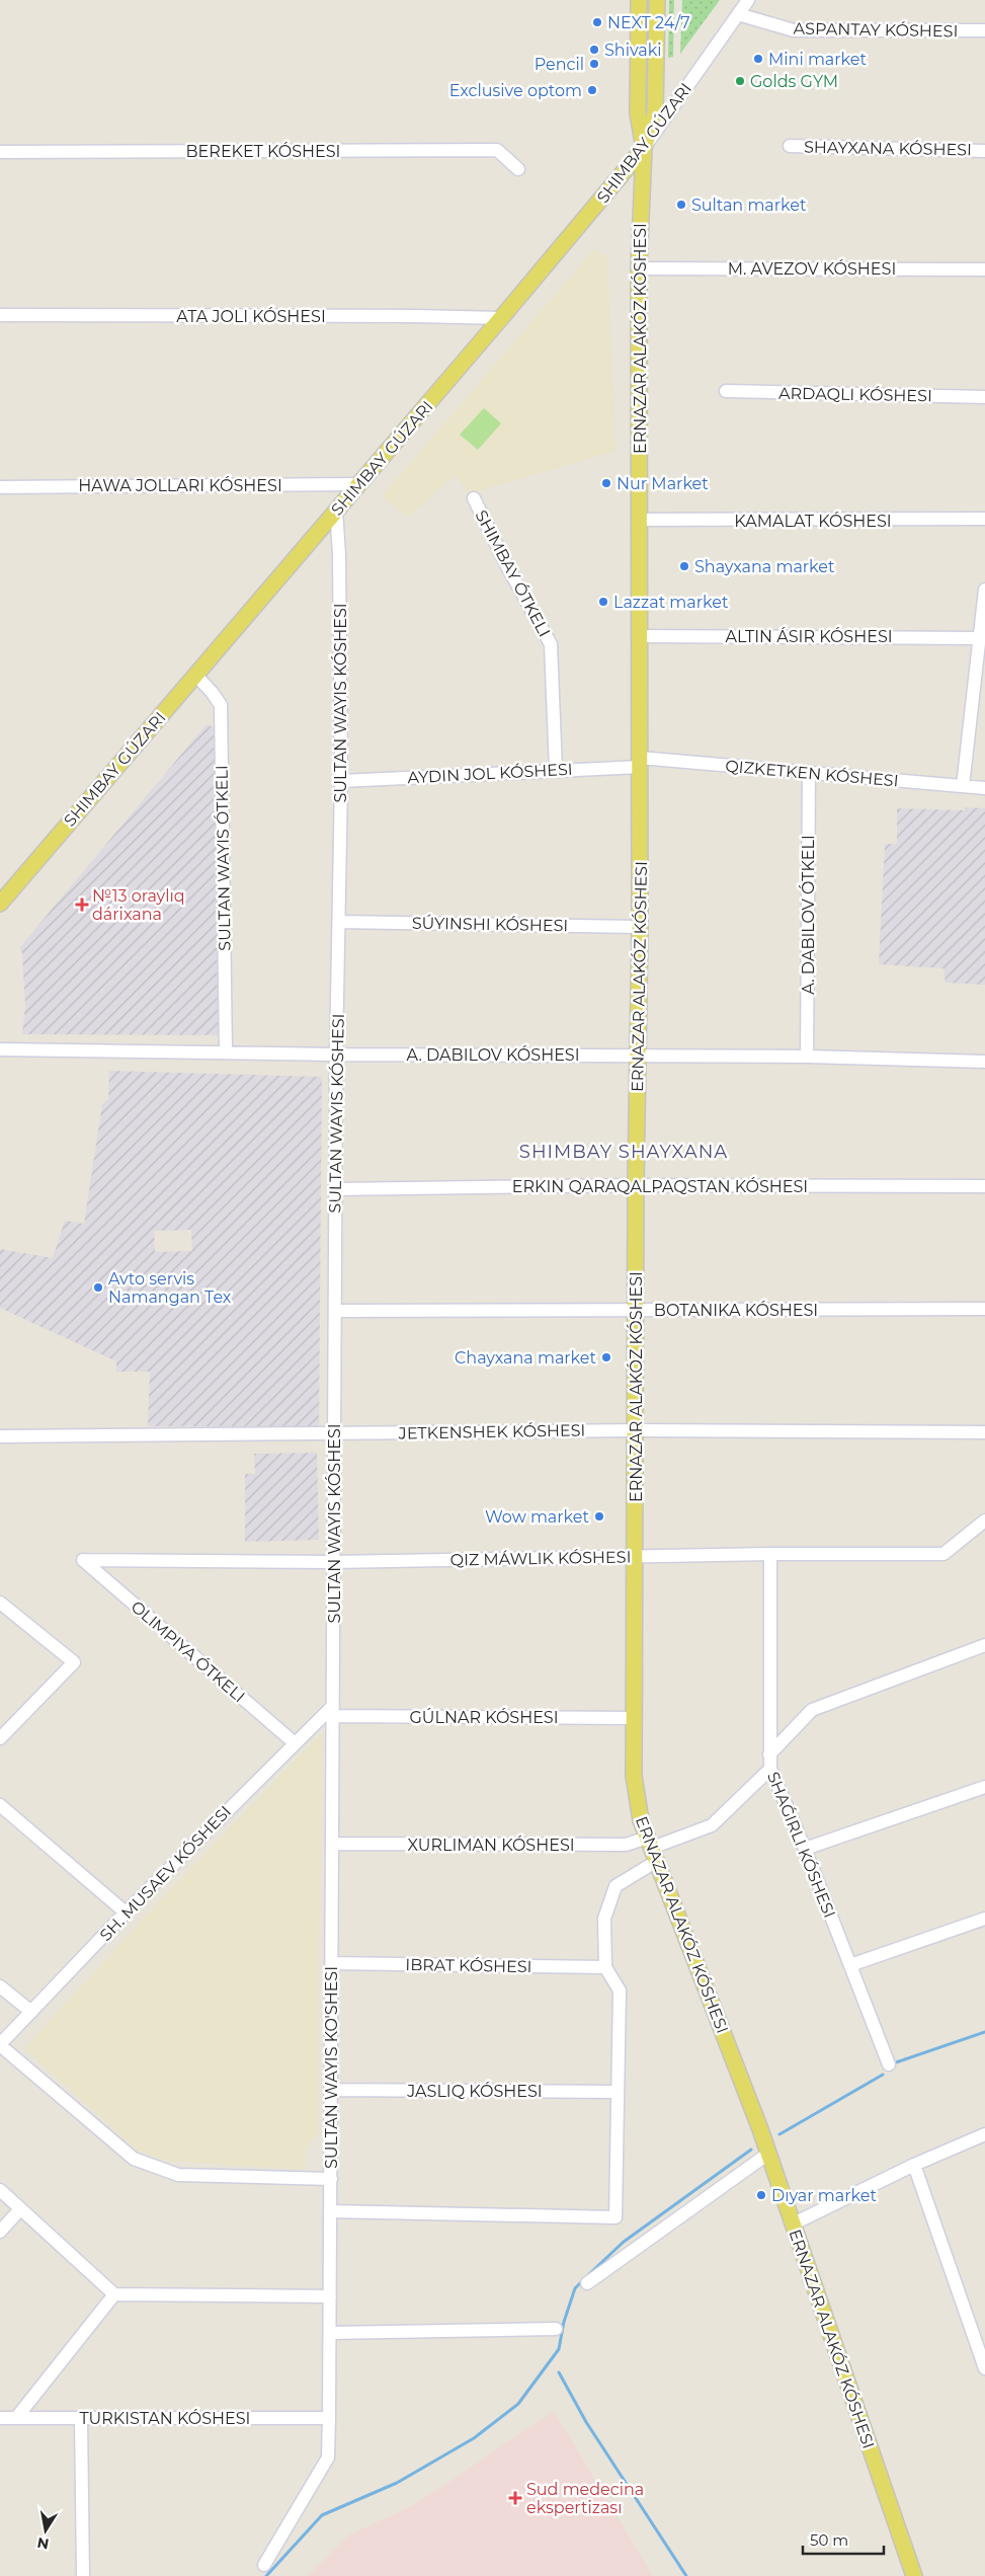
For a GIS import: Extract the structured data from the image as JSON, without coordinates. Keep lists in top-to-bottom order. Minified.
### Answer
{"streets":{"main road":["ERNAZAR ALAKÓZ KÓSHESI"],"street":["ASPANTAY KÓSHESI","SHAYXANA KÓSHESI","BEREKET KÓSHESI","M. AVEZOV KÓSHESI","KAMALAT KÓSHESI","A. DABILOV ÓTKELI","SÚYINSHI KÓSHESI","A. DABILOV KÓSHESI","ERKIN QARAQALPAQSTAN KÓSHESI","BOTANIKA KÓSHESI","JETKENSHEK KÓSHESI","OLIMPIYA ÓTKELI","GÚLNAR KÓSHESI","XURLIMAN KÓSHESI","SH. MUSAEV KÓSHESI","IBRAT KÓSHESI","SULTAN WAYIS KO'SHESI","TURKISTAN KÓSHESI"]},"crossings":[["M. AVEZOV KÓSHESI","ERNAZAR ALAKÓZ KÓSHESI"],["ERNAZAR ALAKÓZ KÓSHESI","KAMALAT KÓSHESI"],["ERNAZAR ALAKÓZ KÓSHESI","SÚYINSHI KÓSHESI"],["ERNAZAR ALAKÓZ KÓSHESI","A. DABILOV KÓSHESI"],["ERNAZAR ALAKÓZ KÓSHESI","ERKIN QARAQALPAQSTAN KÓSHESI"],["ERNAZAR ALAKÓZ KÓSHESI","BOTANIKA KÓSHESI"],["ERNAZAR ALAKÓZ KÓSHESI","JETKENSHEK KÓSHESI"],["ERNAZAR ALAKÓZ KÓSHESI","GÚLNAR KÓSHESI"],["ERNAZAR ALAKÓZ KÓSHESI","XURLIMAN KÓSHESI"],["A. DABILOV ÓTKELI","A. DABILOV KÓSHESI"],["SÚYINSHI KÓSHESI","SULTAN WAYIS KO'SHESI"],["A. DABILOV KÓSHESI","SULTAN WAYIS KO'SHESI"],["ERKIN QARAQALPAQSTAN KÓSHESI","SULTAN WAYIS KO'SHESI"],["BOTANIKA KÓSHESI","SULTAN WAYIS KO'SHESI"],["JETKENSHEK KÓSHESI","SULTAN WAYIS KO'SHESI"],["OLIMPIYA ÓTKELI","SH. MUSAEV KÓSHESI"],["OLIMPIYA ÓTKELI","SULTAN WAYIS KO'SHESI"],["GÚLNAR KÓSHESI","SH. MUSAEV KÓSHESI"],["GÚLNAR KÓSHESI","SULTAN WAYIS KO'SHESI"],["XURLIMAN KÓSHESI","SULTAN WAYIS KO'SHESI"],["SH. MUSAEV KÓSHESI","SULTAN WAYIS KO'SHESI"],["IBRAT KÓSHESI","SULTAN WAYIS KO'SHESI"],["SULTAN WAYIS KO'SHESI","TURKISTAN KÓSHESI"]],"districts":["SHIMBAY SHAYXANA"],"places":{"other":["NEXT 24/7","Shivaki","Mini market","Pencil","Golds GYM","Exclusive optom","Sultan market","Nur Market","Shayxana market","Lazzat market","Avto servis Namangan Tex","Chayxana market","Wow market","Dıyar market"],"health":["№13 oraylıq dárixana","Sud medecina ekspertizası"]},"scale_bar":"50 m","north":"bottom"}
